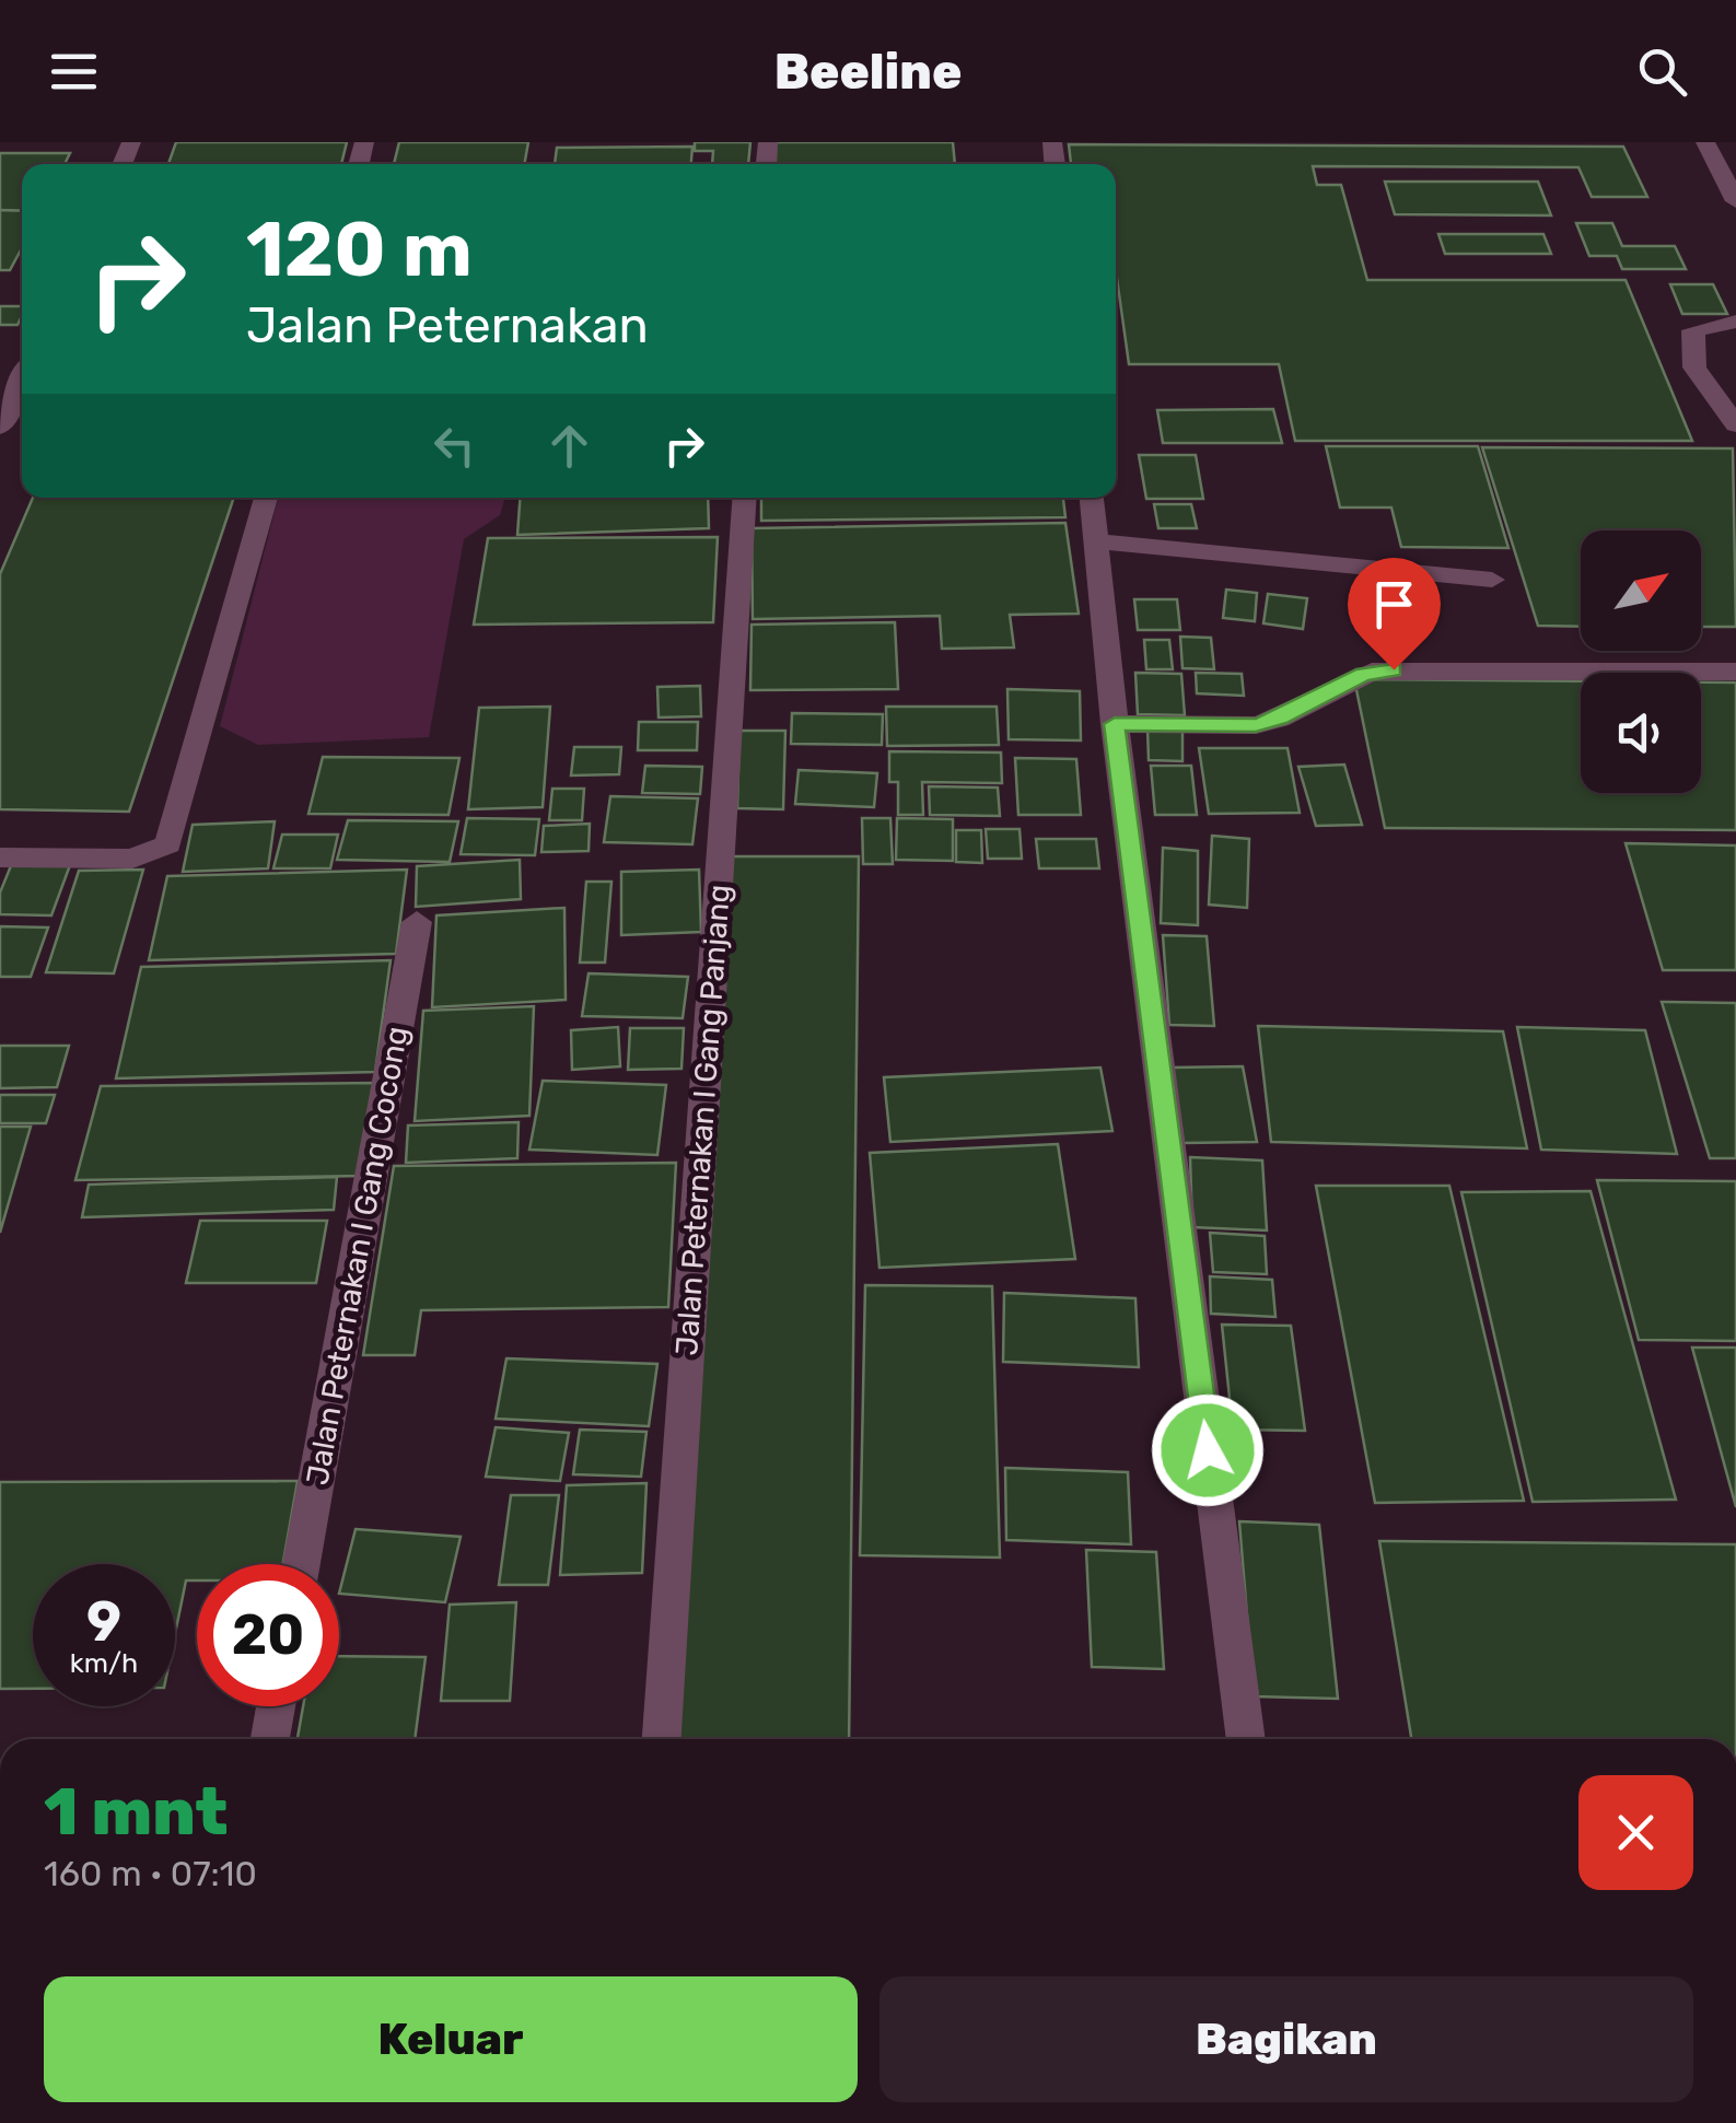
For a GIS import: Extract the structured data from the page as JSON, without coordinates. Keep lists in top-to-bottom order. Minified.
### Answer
{"streets":{"street":["Jalan Peternakan I Gang Panjang","Jalan Peternakan I Gang Cocong"]},"north":"top right","page":{"header":"Beeline","turn":["120 m","Jalan Peternakan"],"speed":"9 km/h","limit":"20","heading":["1 mnt","160 m · 07:10"],"buttons":["Keluar","Bagikan"]}}
